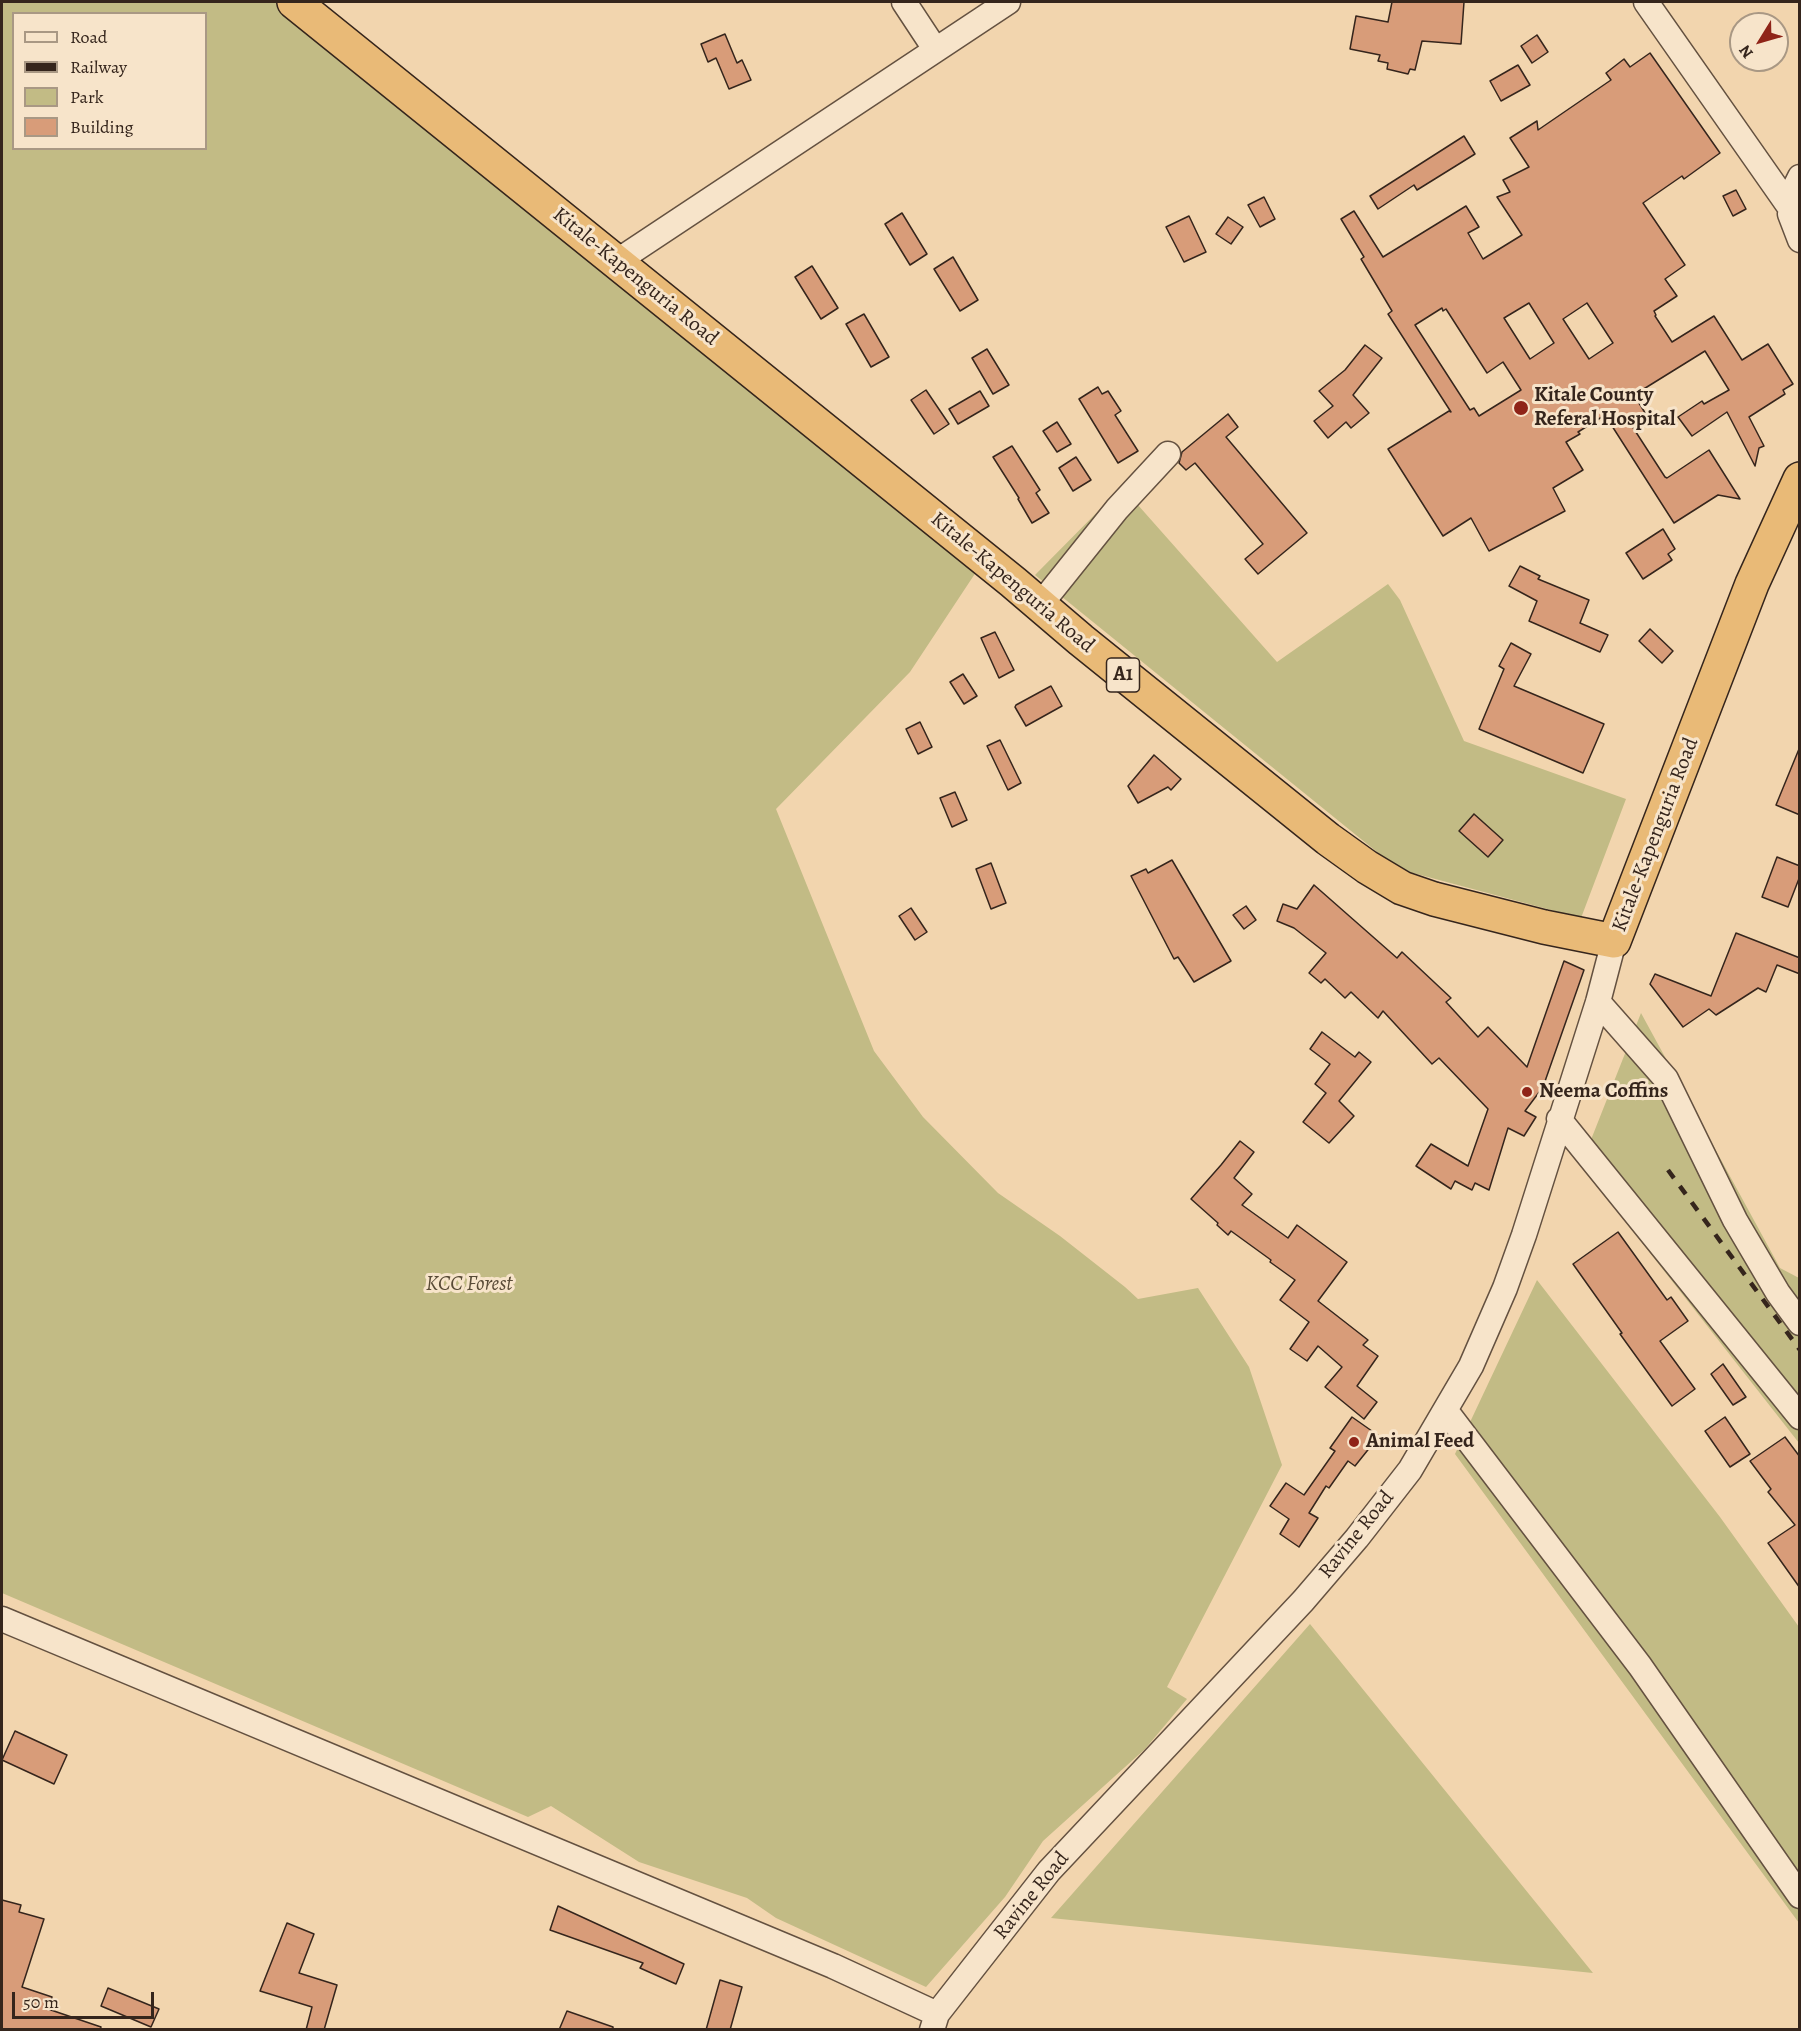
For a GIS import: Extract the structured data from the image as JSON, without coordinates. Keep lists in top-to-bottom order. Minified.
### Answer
{"streets":{"highway":["Kitale-Kapenguria Road","A1"],"street":["Ravine Road"]},"crossings":[["Kitale-Kapenguria Road","Ravine Road"]],"parks":["KCC Forest"],"places":["Kitale County Referal Hospital","Neema Coffins","Animal Feed"],"legend":["Road","Railway","Park","Building"],"scale_bar":"50 m","north":"bottom left"}
